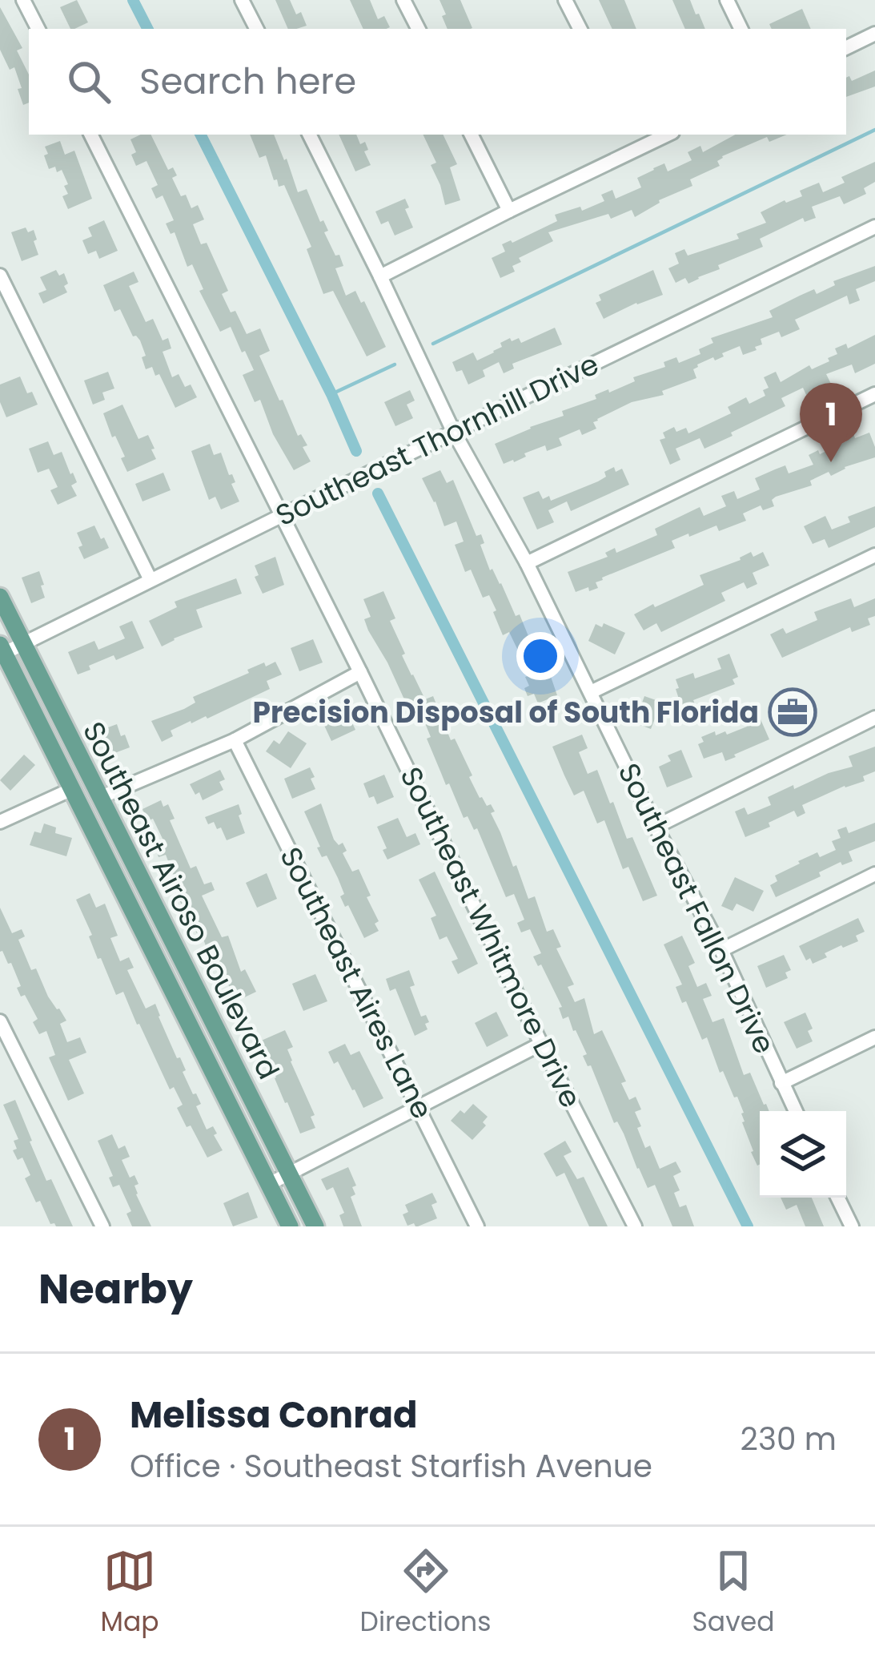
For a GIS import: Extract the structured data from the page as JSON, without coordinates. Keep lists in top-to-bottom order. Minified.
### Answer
{"streets":{"main road":["Southeast Airoso Boulevard"],"street":["Southeast Thornhill Drive","Southeast Fallon Drive","Southeast Whitmore Drive","Southeast Aires Lane"]},"crossings":[["Southeast Thornhill Drive","Southeast Airoso Boulevard"],["Southeast Thornhill Drive","Southeast Fallon Drive"],["Southeast Thornhill Drive","Southeast Whitmore Drive"]],"places":{"office":["Precision Disposal of South Florida"]},"page":{"search":"Search here","pins":"1","heading":"Nearby","list":[{"mark":"1","name":"Melissa Conrad","note":"Office · Southeast Starfish Avenue","value":"230 m"}],"nav":["Map","Directions","Saved"]}}
